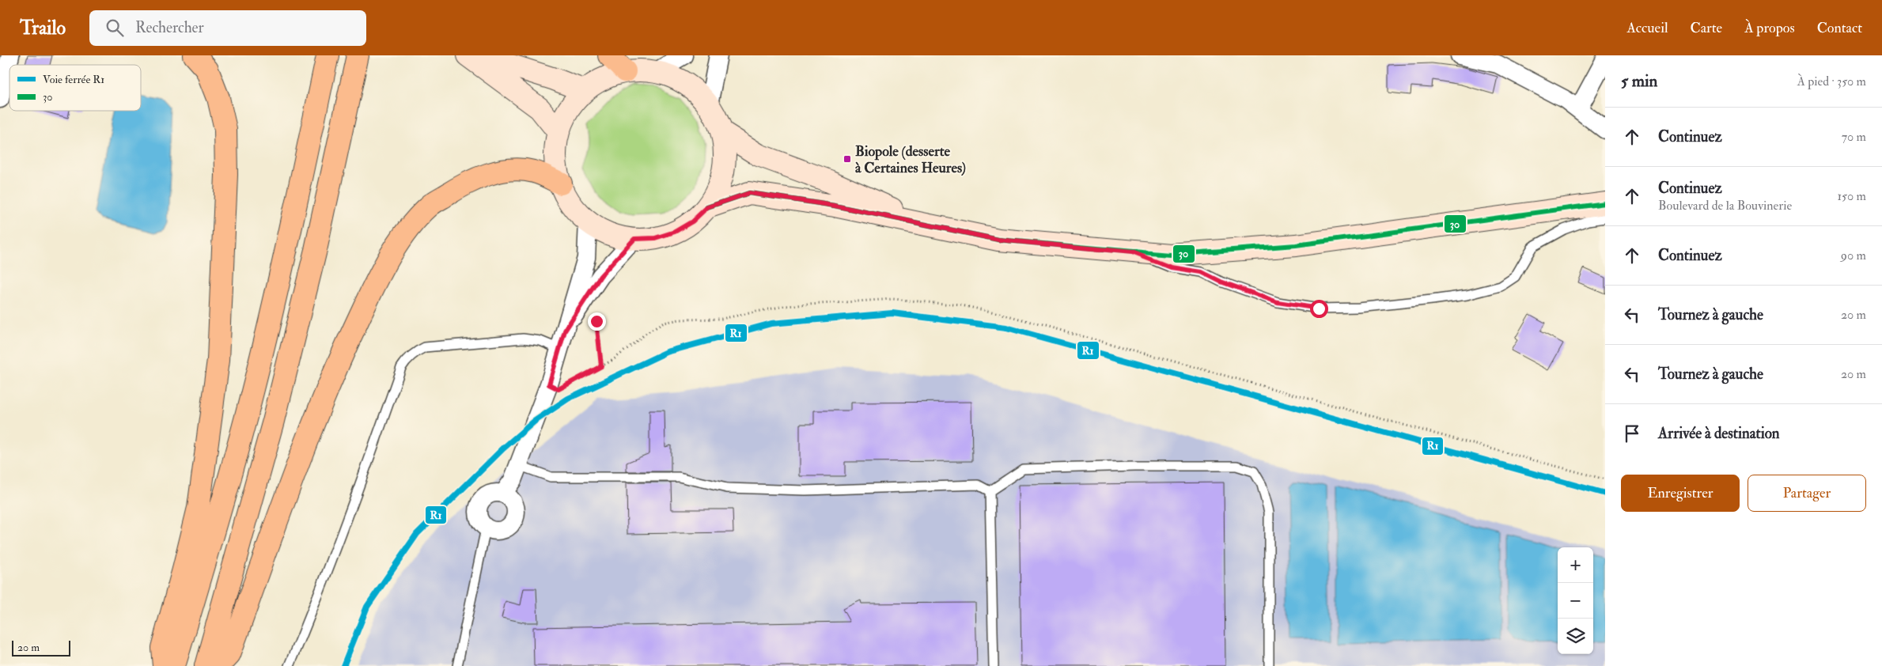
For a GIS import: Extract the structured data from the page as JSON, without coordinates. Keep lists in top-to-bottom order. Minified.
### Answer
{"places":{"transit":["Biopole (desserte à Certaines Heures)"]},"lines":["transit line 30","rail line R1"],"legend":["Voie ferrée R1","30"],"scale_bar":"20 m","page":{"header":"Trailo","search":"Rechercher","nav":["Accueil","Carte","À propos","Contact"],"heading":["5 min","À pied · 350 m"],"list":[["Continuez","70 m"],["Continuez","Boulevard de la Bouvinerie","150 m"],["Continuez","90 m"],["Tournez à gauche","20 m"],["Tournez à gauche","20 m"],"Arrivée à destination"],"buttons":["Enregistrer","Partager"],"map_buttons":["+","−"],"scale":"20 m"}}
